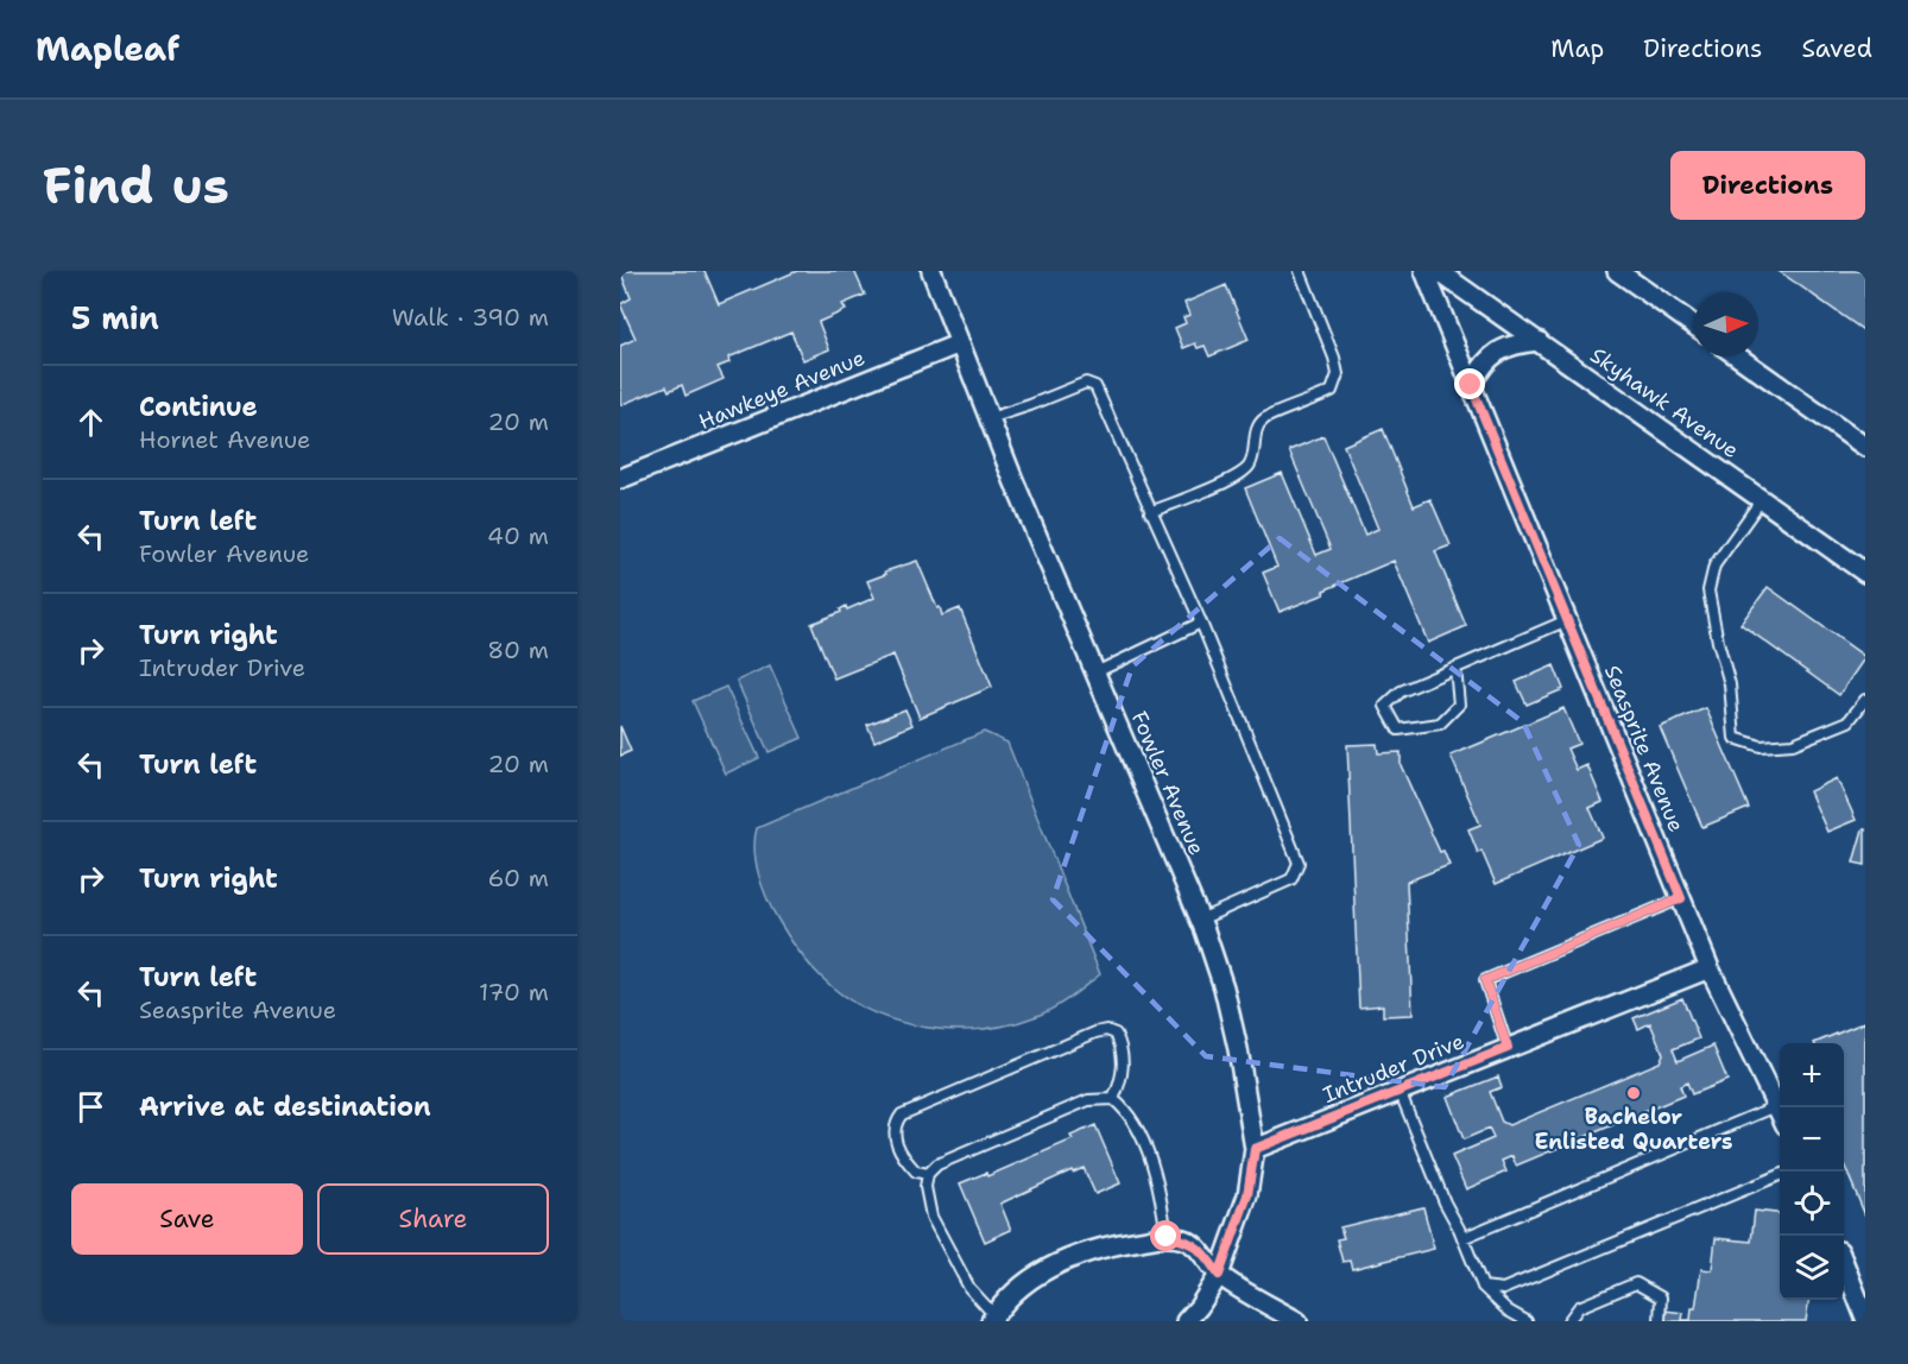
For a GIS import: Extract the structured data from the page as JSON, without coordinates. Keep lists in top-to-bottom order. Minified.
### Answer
{"streets":{"street":["Hawkeye Avenue","Skyhawk Avenue","Seasprite Avenue","Fowler Avenue","Intruder Drive"]},"crossings":[["Hawkeye Avenue","Fowler Avenue"],["Seasprite Avenue","Intruder Drive"],["Fowler Avenue","Intruder Drive"]],"places":["Bachelor Enlisted Quarters"],"north":"right","page":{"header":"Mapleaf","nav":["Map","Directions","Saved"],"buttons":["Directions",["Save","Share"]],"title":"Find us","heading":["5 min","Walk · 390 m"],"list":[["Continue","Hornet Avenue","20 m"],["Turn left","Fowler Avenue","40 m"],["Turn right","Intruder Drive","80 m"],["Turn left","20 m"],["Turn right","60 m"],["Turn left","Seasprite Avenue","170 m"],"Arrive at destination"],"map_buttons":["+","−"]}}
